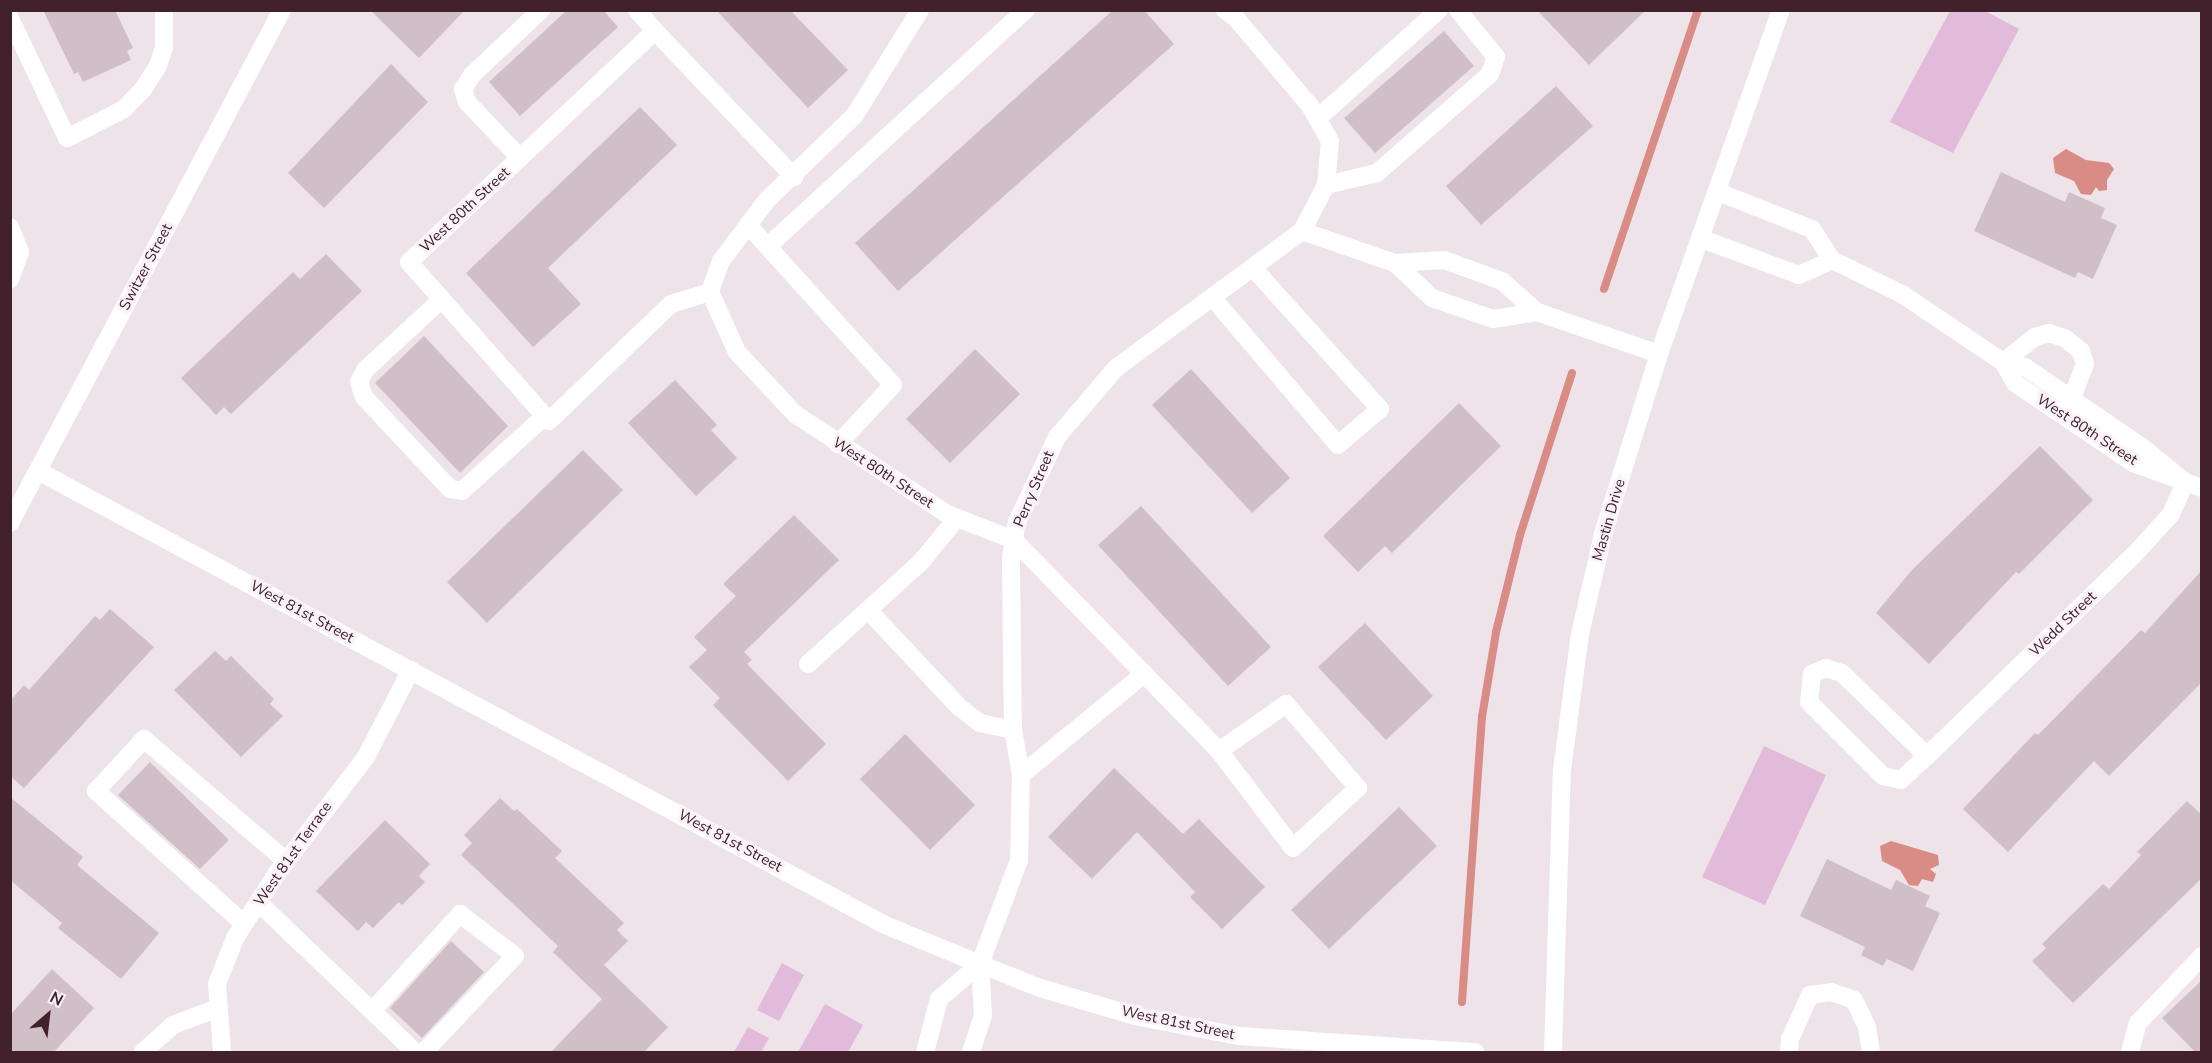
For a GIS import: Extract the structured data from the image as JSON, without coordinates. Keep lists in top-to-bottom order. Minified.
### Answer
{"streets":{"street":["West 80th Street","Switzer Street","Perry Street","Mastin Drive","West 81st Street","Wedd Street","West 81st Terrace"]},"crossings":[["West 80th Street","Perry Street"],["West 80th Street","Wedd Street"],["Switzer Street","West 81st Street"],["Perry Street","West 81st Street"],["West 81st Street","West 81st Terrace"]],"north":"top right"}
